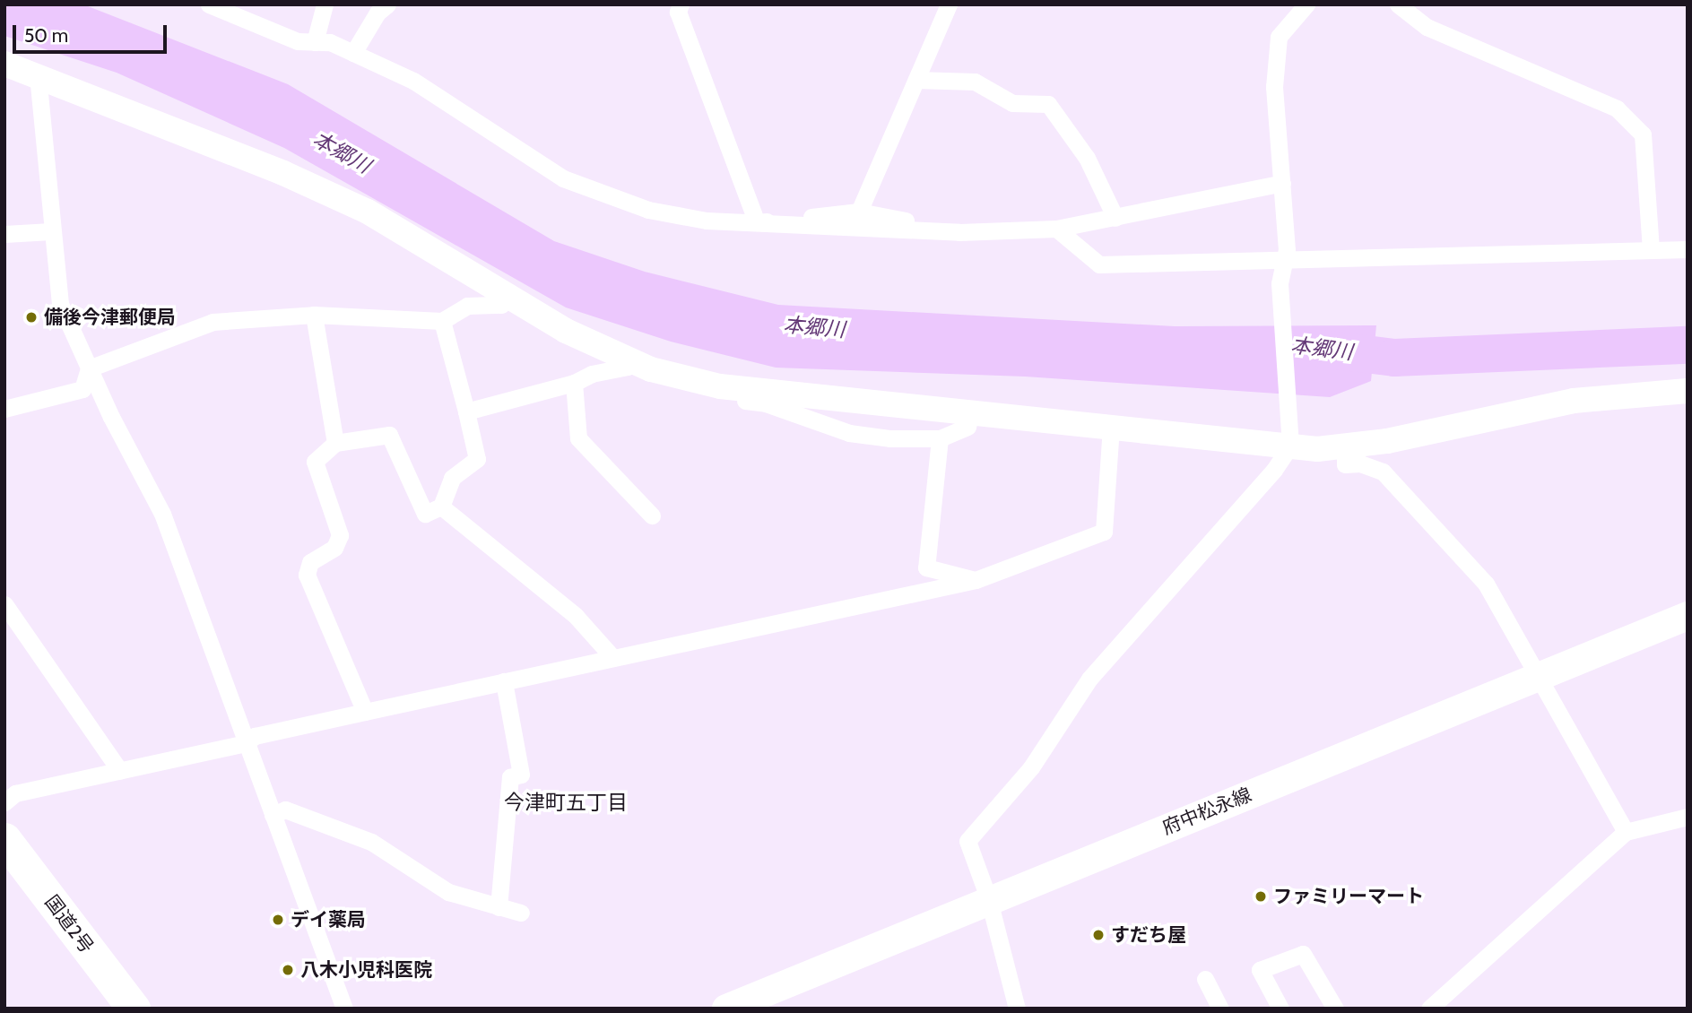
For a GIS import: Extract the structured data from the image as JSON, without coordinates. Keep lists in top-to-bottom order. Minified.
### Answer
{"streets":{"highway":["国道2号"],"main road":["府中松永線"]},"districts":["今津町五丁目"],"water":["本郷川"],"places":["備後今津郵便局","ファミリーマート","デイ薬局","すだち屋","八木小児科医院"],"scale_bar":"50 m"}
